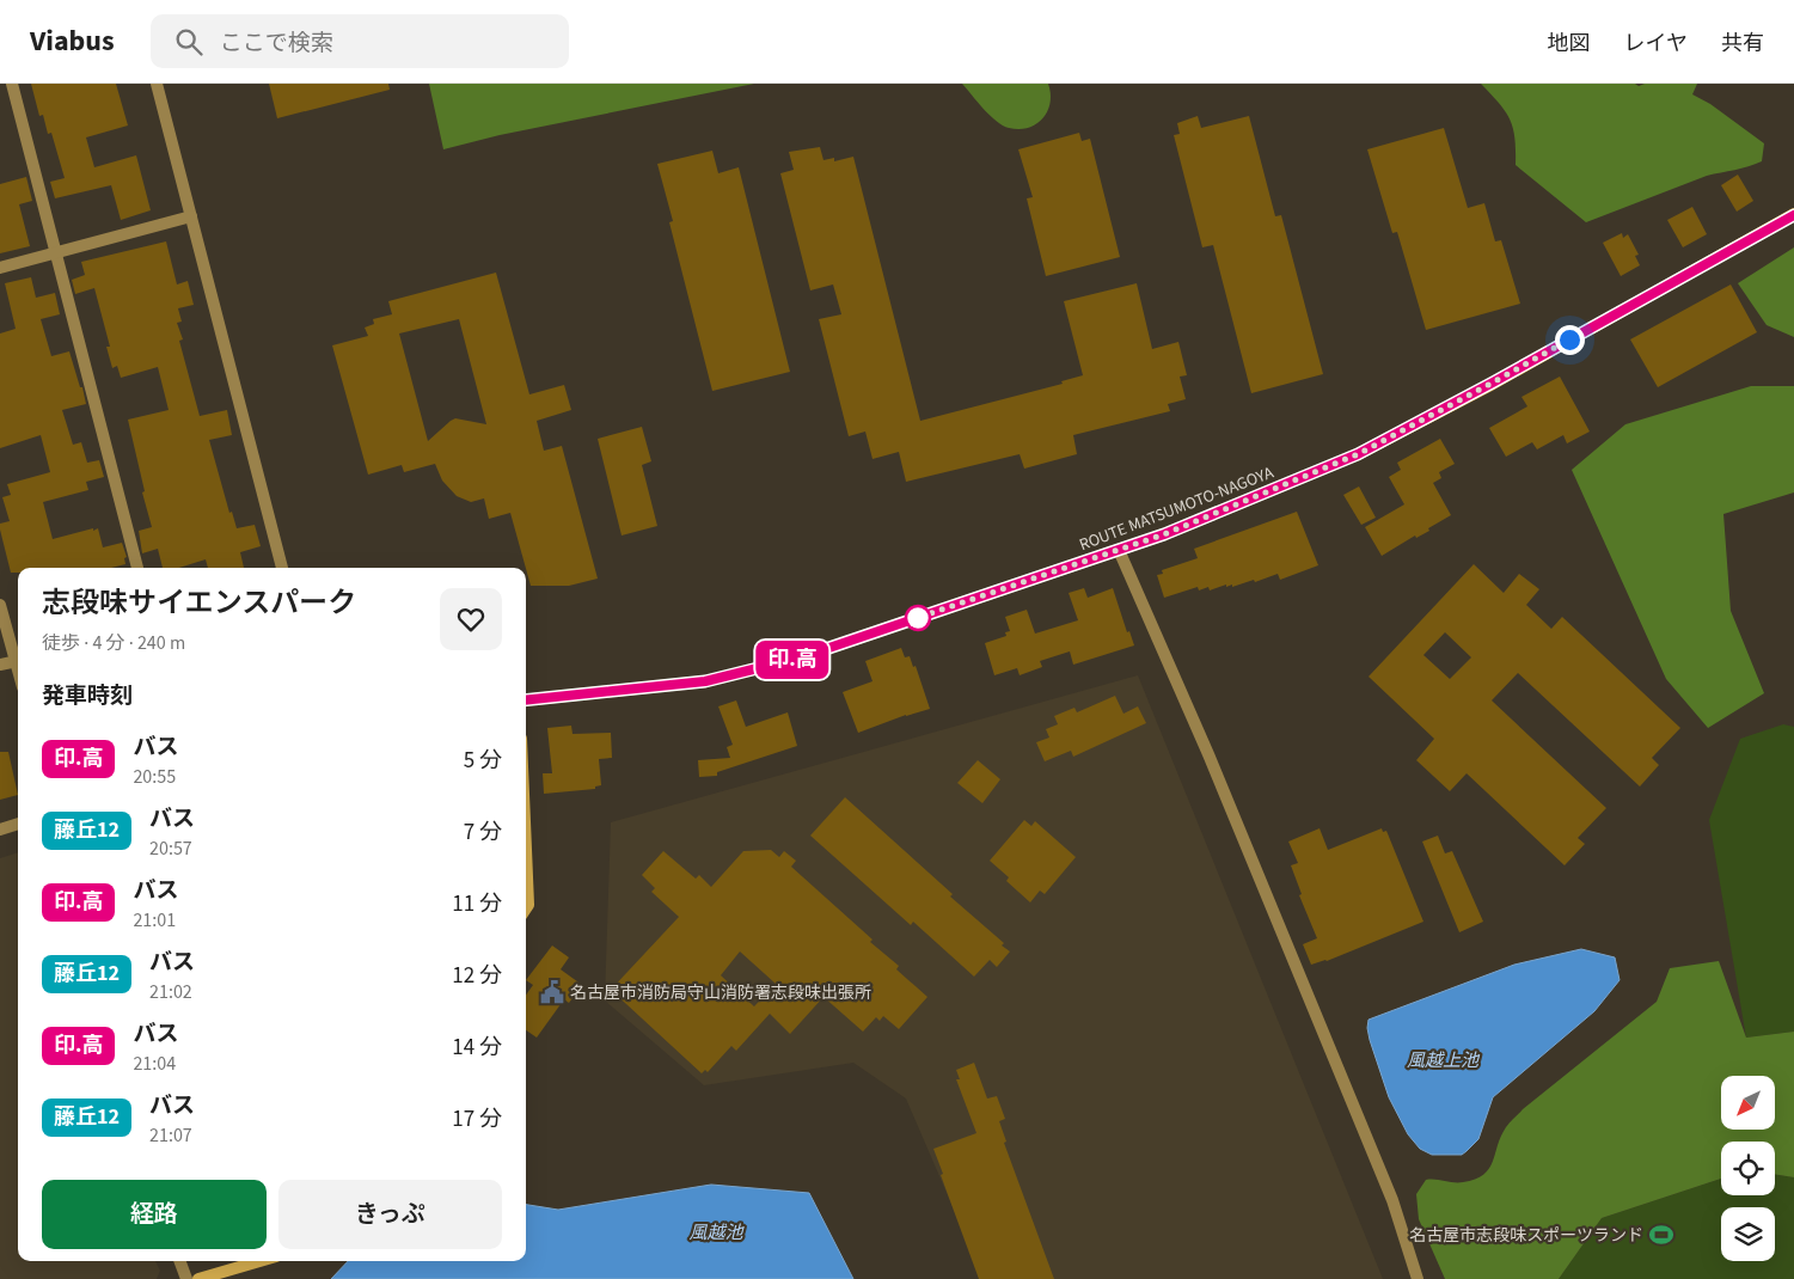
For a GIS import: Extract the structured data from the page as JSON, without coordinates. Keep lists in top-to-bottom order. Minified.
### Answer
{"streets":{"main road":["ROUTE MATSUMOTO-NAGOYA"]},"water":["風越上池","風越池"],"places":{"public building":["名古屋市消防局守山消防署志段味出張所"],"sports":["名古屋市志段味スポーツランド"]},"lines":["bus line 印.高"],"north":"bottom left","page":{"header":"Viabus","search":"ここで検索","nav":["地図","レイヤ","共有"],"on_map":"印.高","heading":[["志段味サイエンスパーク","徒歩 · 4 分 · 240 m"],"発車時刻"],"list":[{"mark":"印.高","name":"バス","note":"20:55","value":"5 分"},{"mark":"藤丘12","name":"バス","note":"20:57","value":"7 分"},{"mark":"印.高","name":"バス","note":"21:01","value":"11 分"},{"mark":"藤丘12","name":"バス","note":"21:02","value":"12 分"},{"mark":"印.高","name":"バス","note":"21:04","value":"14 分"},{"mark":"藤丘12","name":"バス","note":"21:07","value":"17 分"}],"buttons":["経路","きっぷ"]}}
